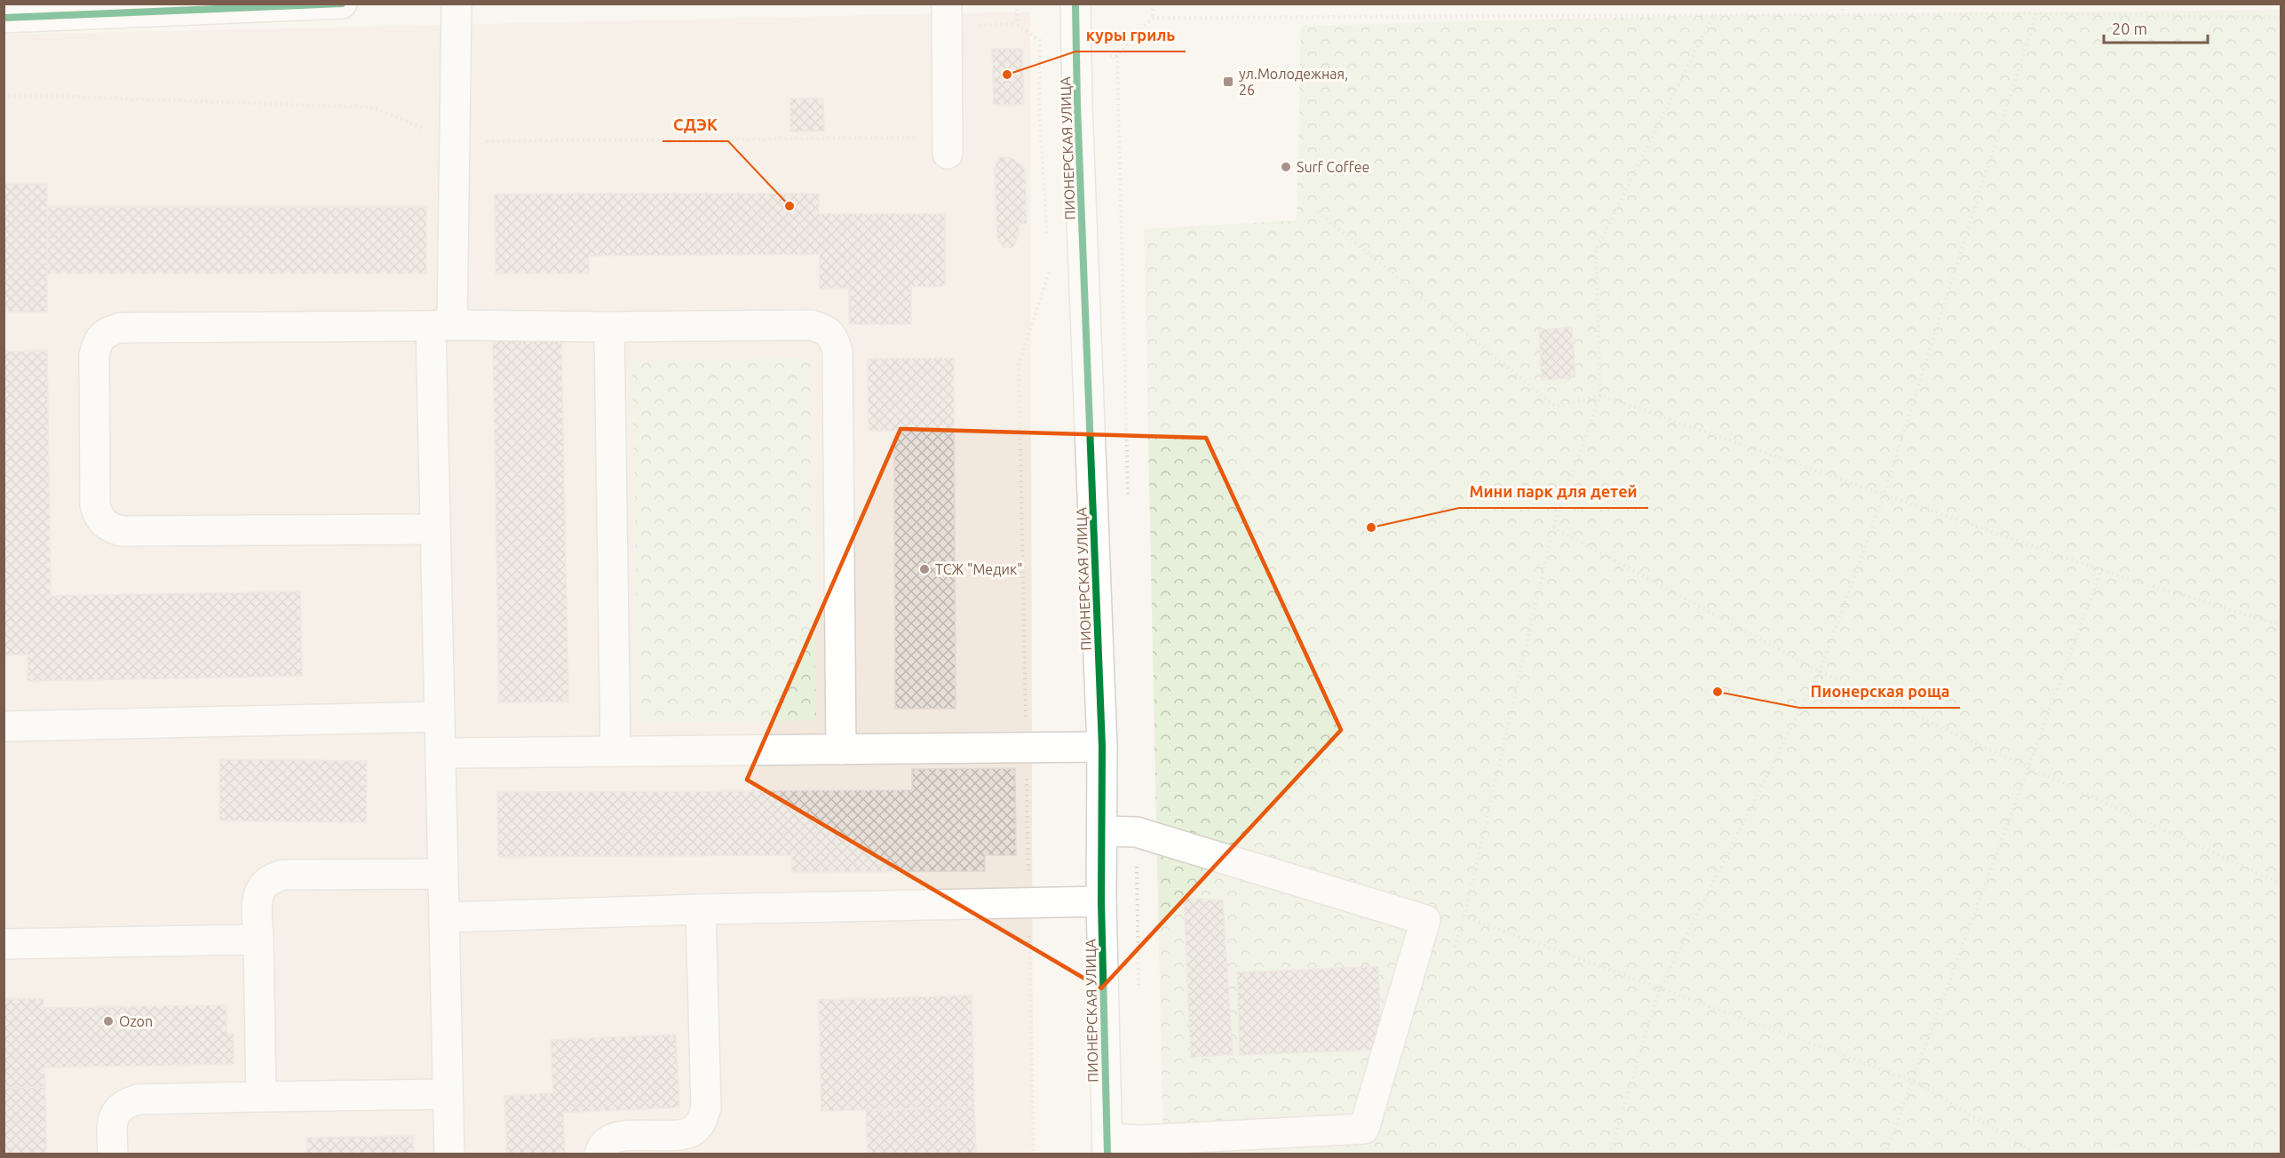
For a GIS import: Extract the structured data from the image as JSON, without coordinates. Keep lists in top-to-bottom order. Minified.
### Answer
{"streets":{"street":["ПИОНЕРСКАЯ УЛИЦА"]},"places":{"other":["куры гриль","Surf Coffee","СДЭК","Мини парк для детей","ТСЖ \"Медик\"","Пионерская роща","Ozon"],"transit":["ул.Молодежная, 26"]},"scale_bar":"20 m"}
